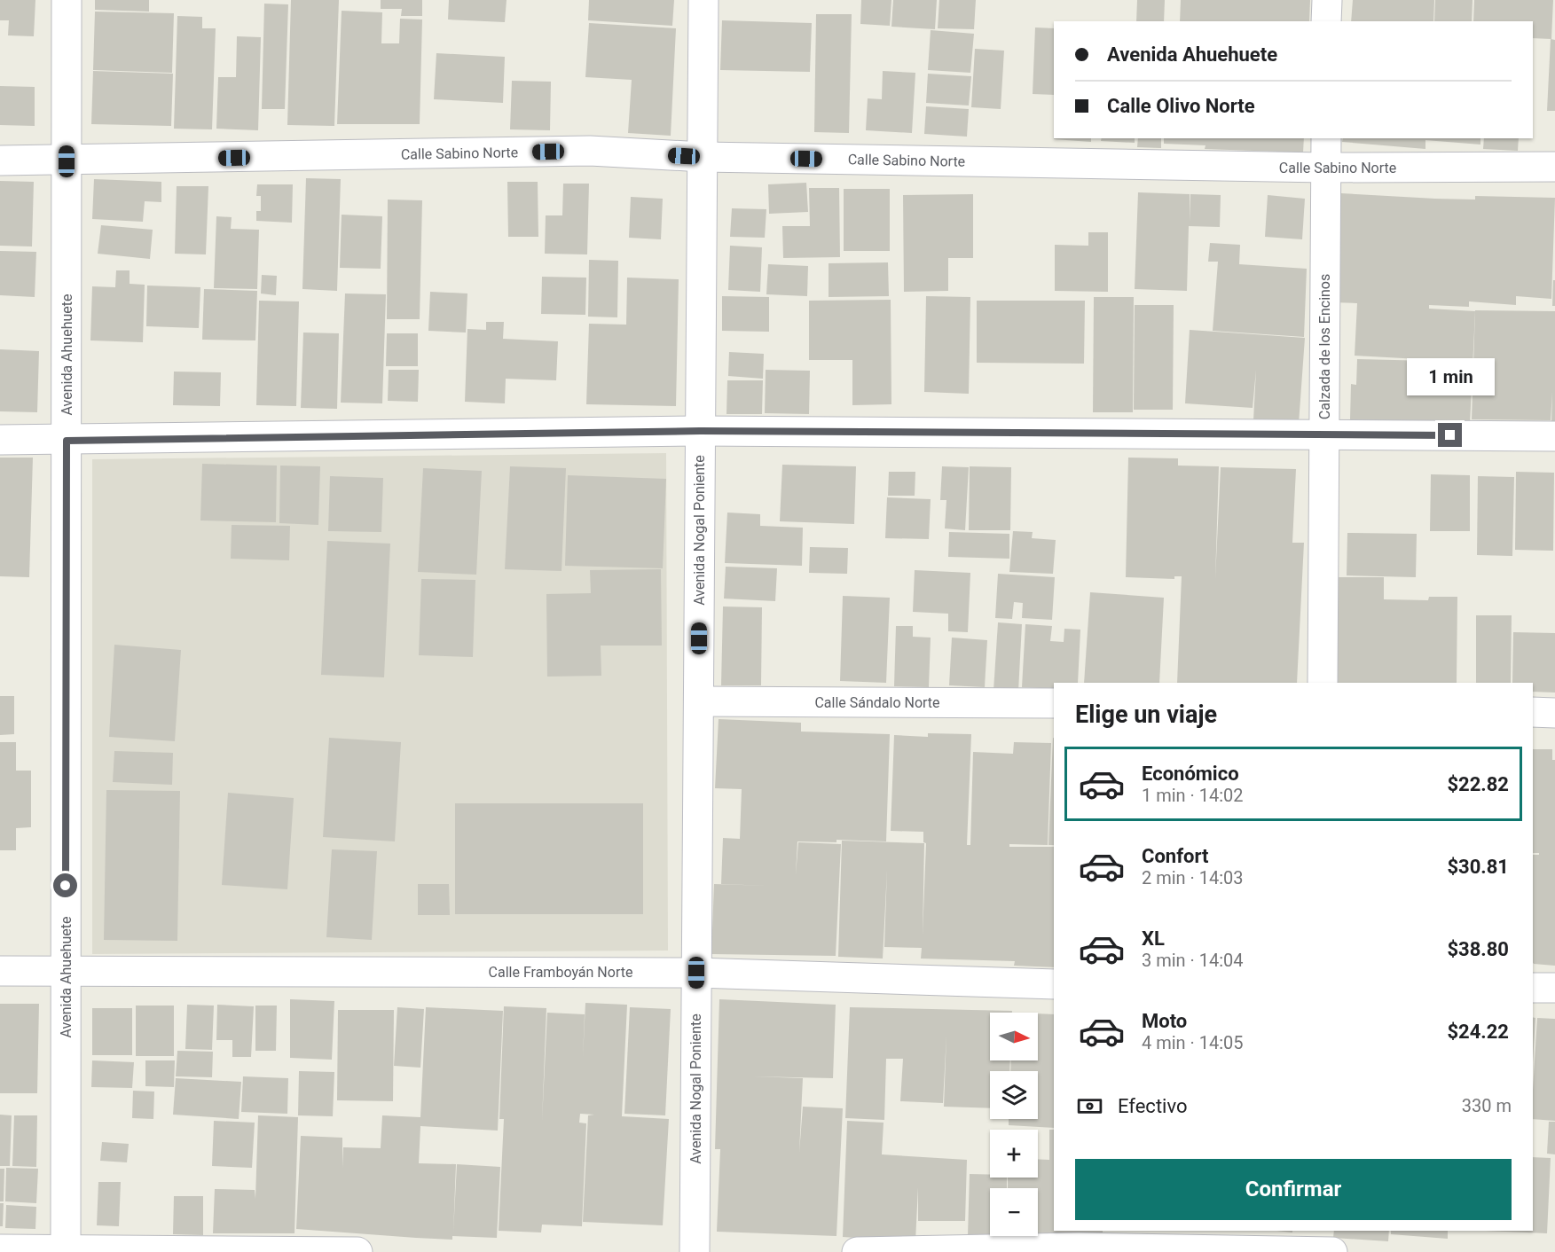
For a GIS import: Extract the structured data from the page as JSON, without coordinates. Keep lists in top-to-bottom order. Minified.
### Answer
{"streets":{"street":["Calle Sabino Norte","Calzada de los Encinos","Avenida Ahuehuete","Avenida Nogal Poniente","Calle Sándalo Norte","Calle Framboyán Norte"]},"crossings":[["Calle Sabino Norte","Calzada de los Encinos"],["Calle Sabino Norte","Avenida Ahuehuete"],["Calle Sabino Norte","Avenida Nogal Poniente"],["Avenida Ahuehuete","Calle Framboyán Norte"],["Avenida Nogal Poniente","Calle Sándalo Norte"],["Avenida Nogal Poniente","Calle Framboyán Norte"]],"north":"right","page":{"banner":["Avenida Ahuehuete","Calle Olivo Norte"],"bubble":"1 min","heading":"Elige un viaje","list":[{"name":"Económico","note":"1 min · 14:02","value":"$22.82"},{"name":"Confort","note":"2 min · 14:03","value":"$30.81"},{"name":"XL","note":"3 min · 14:04","value":"$38.80"},{"name":"Moto","note":"4 min · 14:05","value":"$24.22"}],"map_buttons":["+","−"],"pay":["Efectivo","330 m"],"buttons":"Confirmar"}}
